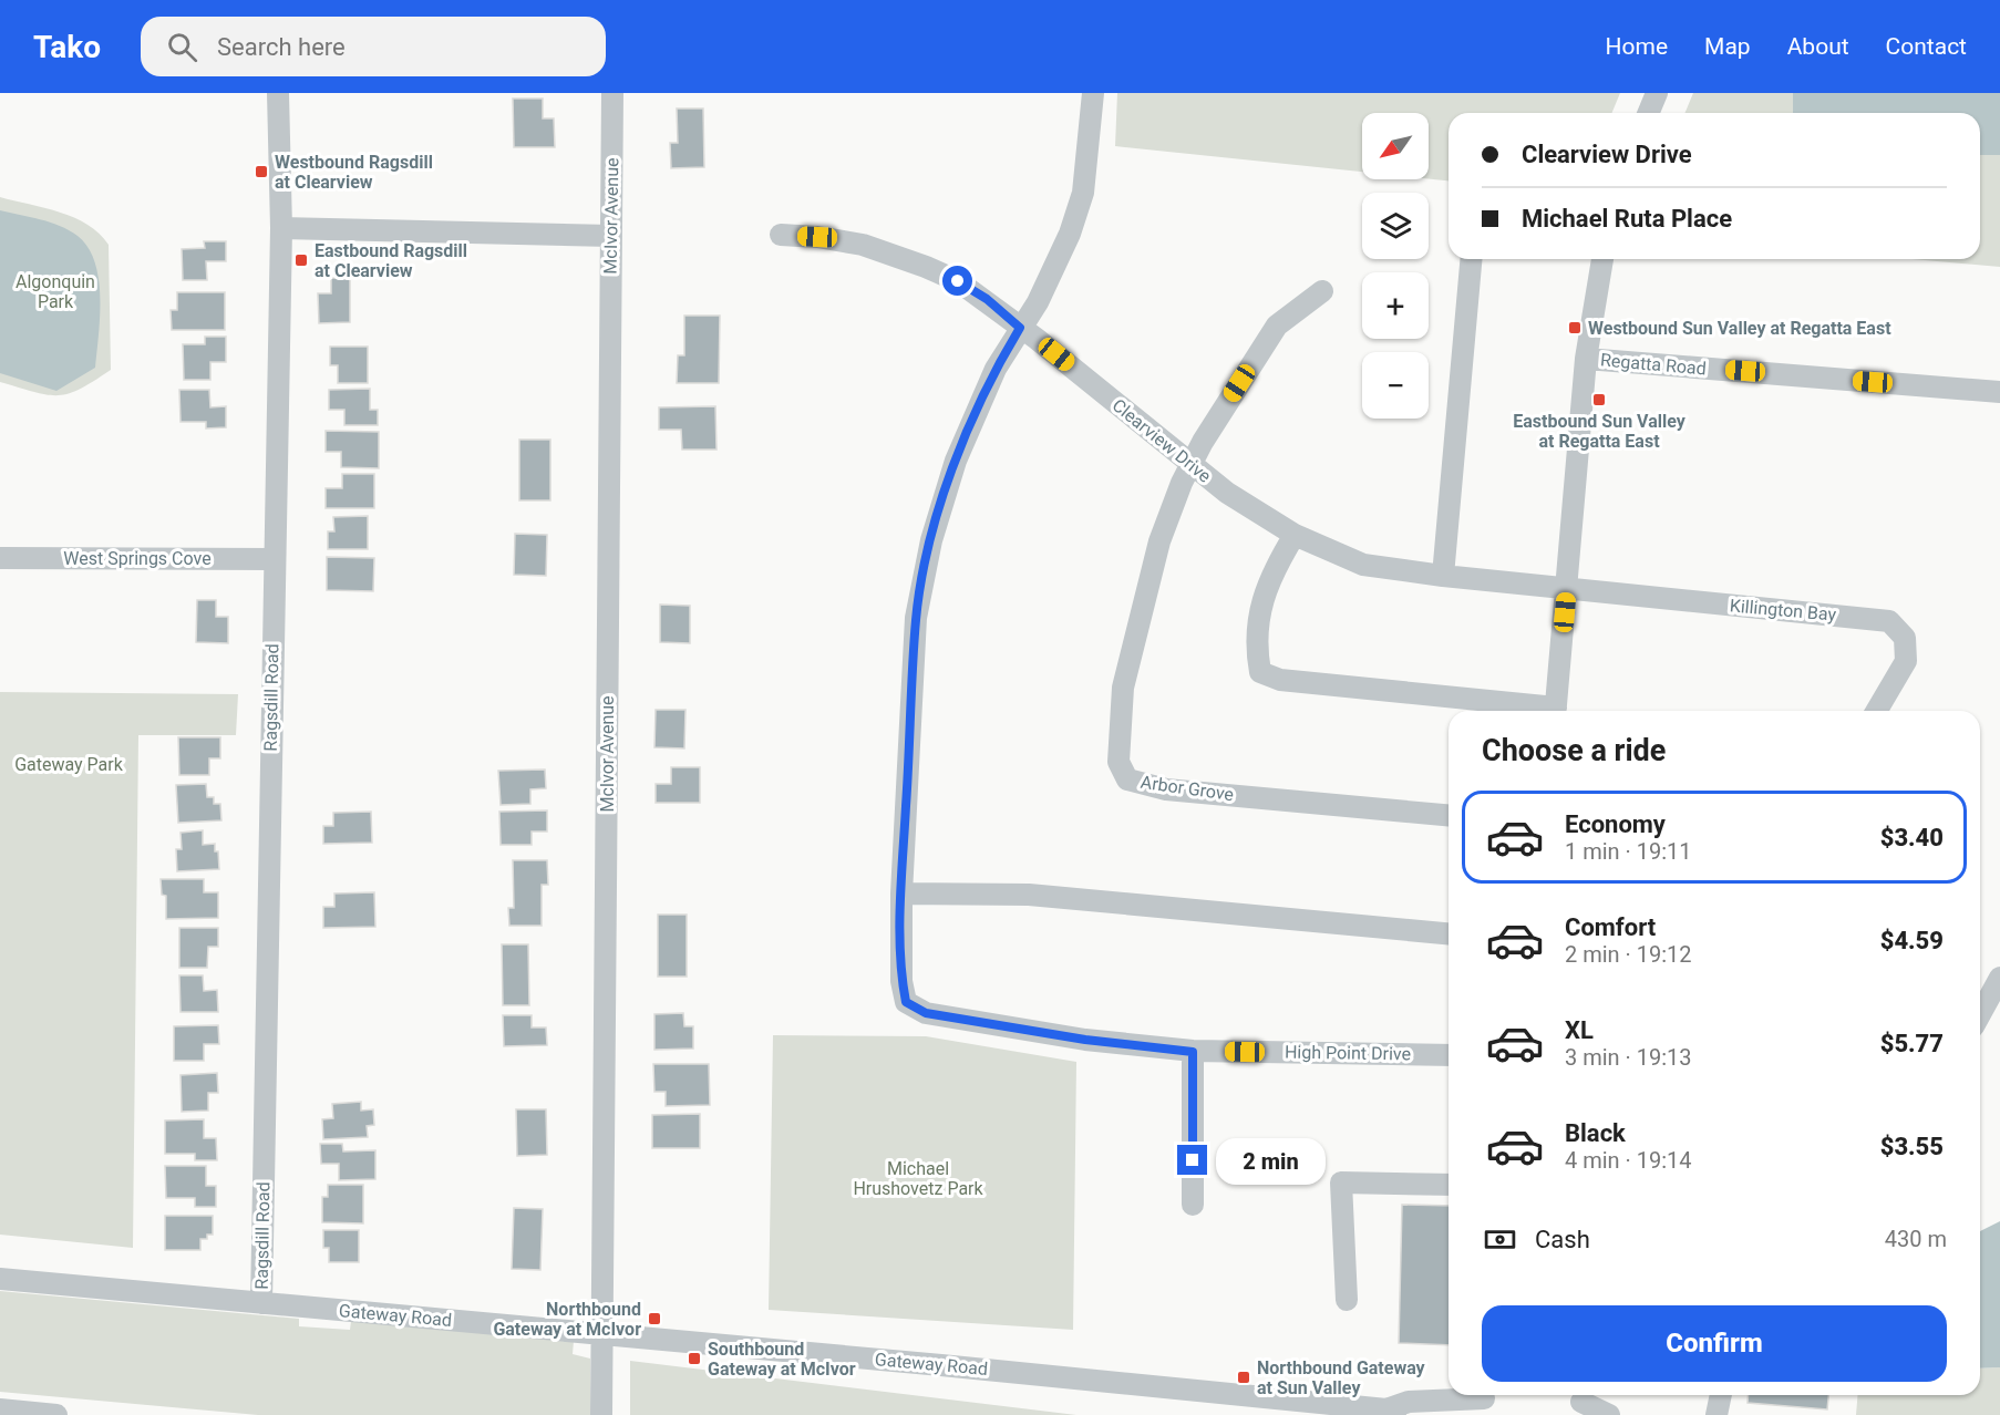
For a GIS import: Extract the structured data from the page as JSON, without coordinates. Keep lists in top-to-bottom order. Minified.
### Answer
{"streets":{"street":["McIvor Avenue","Regatta Road","Clearview Drive","West Springs Cove","Killington Bay","Ragsdill Road","Arbor Grove","High Point Drive","Gateway Road"]},"crossings":[["McIvor Avenue","Gateway Road"],["Clearview Drive","Killington Bay"],["Clearview Drive","Arbor Grove"],["Clearview Drive","High Point Drive"],["West Springs Cove","Ragsdill Road"],["Ragsdill Road","Gateway Road"]],"parks":["Algonquin Park","Gateway Park","Michael Hrushovetz Park"],"places":{"transit":["Westbound Ragsdill at Clearview","Eastbound Ragsdill at Clearview","Westbound Sun Valley at Regatta East","Eastbound Sun Valley at Regatta East","Northbound Gateway at McIvor","Southbound Gateway at McIvor","Northbound Gateway at Sun Valley"]},"north":"bottom left","page":{"header":"Tako","search":"Search here","nav":["Home","Map","About","Contact"],"map_buttons":["+","−"],"banner":["Clearview Drive","Michael Ruta Place"],"heading":"Choose a ride","list":[{"name":"Economy","note":"1 min · 19:11","value":"$3.40"},{"name":"Comfort","note":"2 min · 19:12","value":"$4.59"},{"name":"XL","note":"3 min · 19:13","value":"$5.77"},{"name":"Black","note":"4 min · 19:14","value":"$3.55"}],"bubble":"2 min","pay":["Cash","430 m"],"buttons":"Confirm"}}
